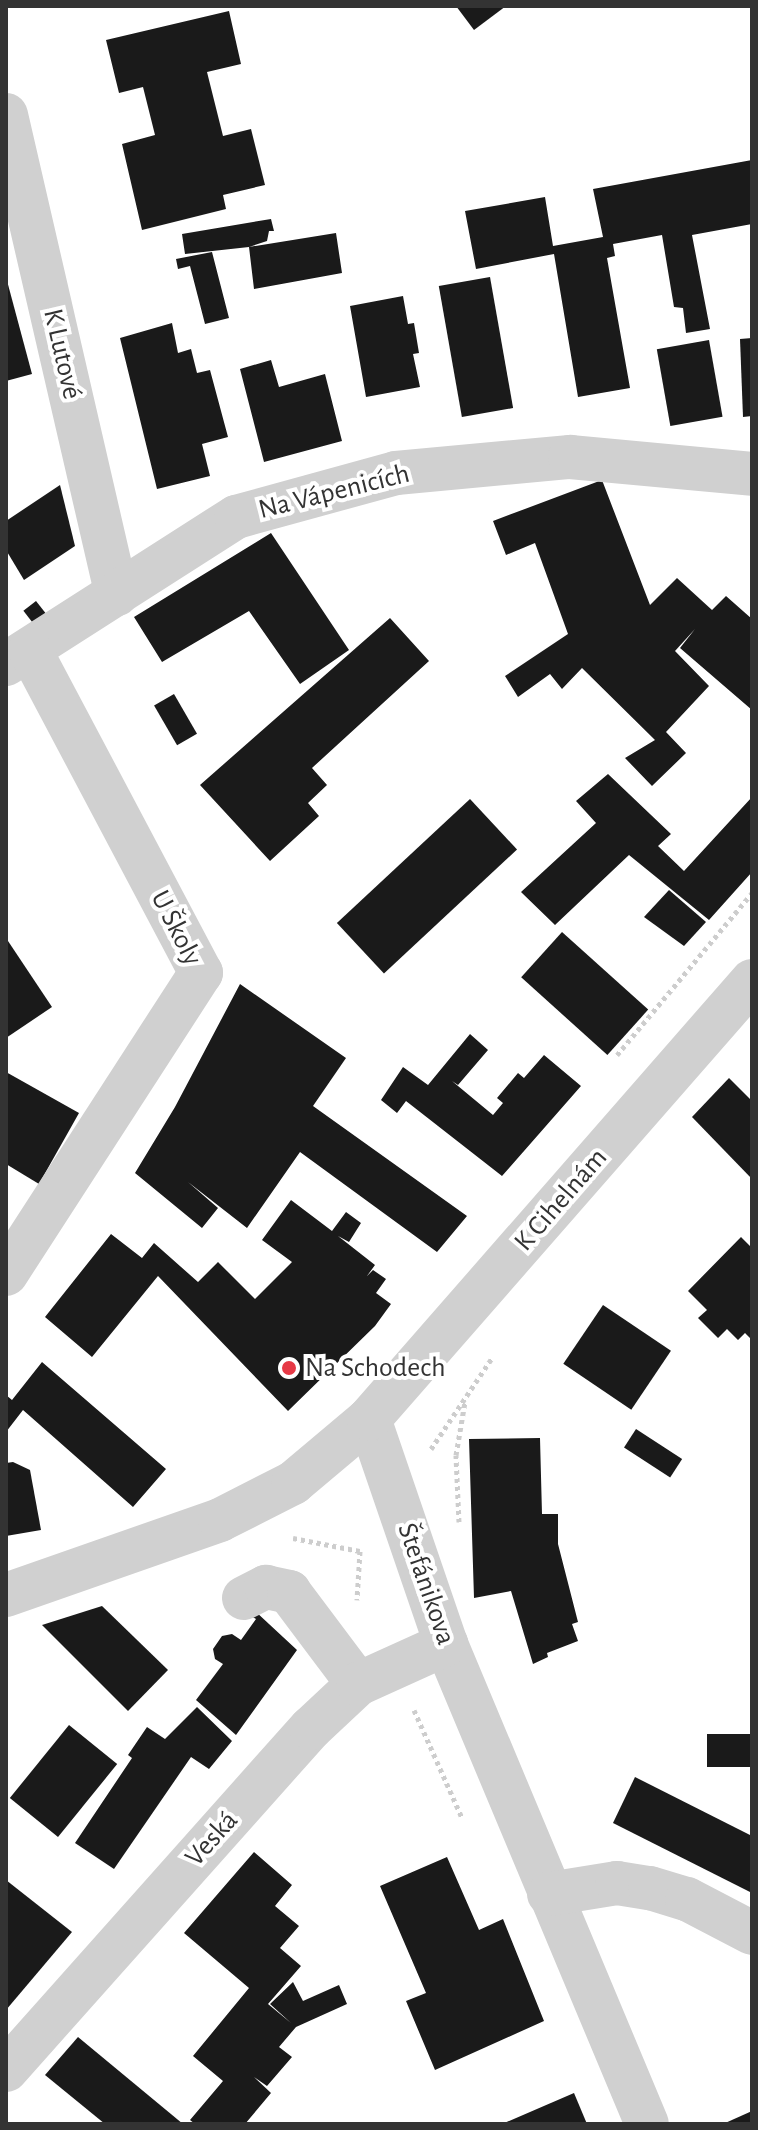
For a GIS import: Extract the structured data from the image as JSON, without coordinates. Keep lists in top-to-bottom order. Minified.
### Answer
{"streets":{"street":["K Lutové","Na Vápenicích","U Školy","K Cihelnám","Štefánikova","Veská"]},"crossings":[["K Lutové","Na Vápenicích"],["Na Vápenicích","U Školy"],["K Cihelnám","Štefánikova"],["Štefánikova","Veská"]],"places":["Na Schodech"]}
